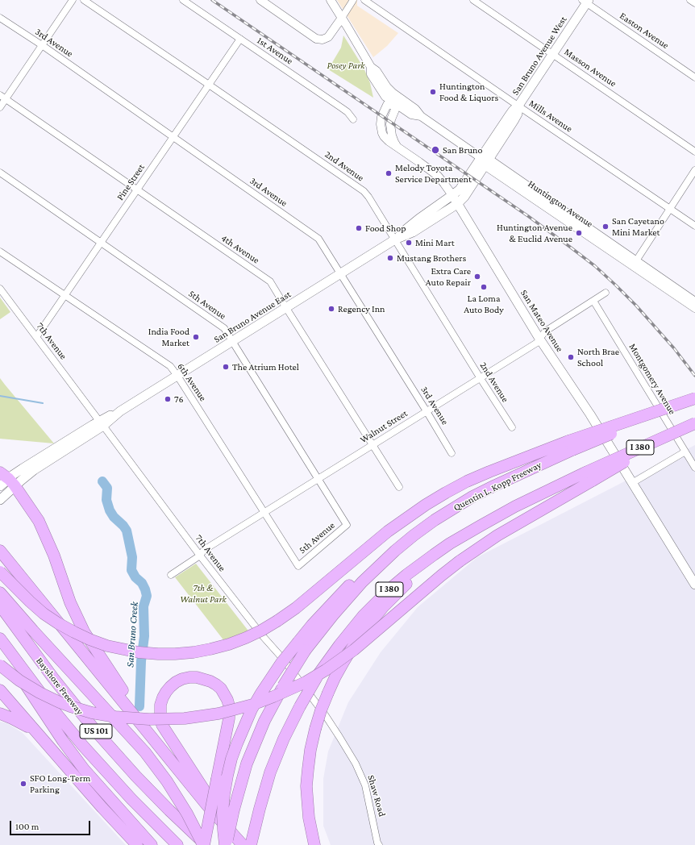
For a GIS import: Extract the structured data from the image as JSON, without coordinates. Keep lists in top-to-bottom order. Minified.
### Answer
{"streets":{"highway":["I 380","Quentin L. Kopp Freeway","Bayshore Freeway","US 101"],"main road":["San Bruno Avenue West","San Bruno Avenue East","San Mateo Avenue"],"street":["Easton Avenue","3rd Avenue","1st Avenue","Masson Avenue","Mills Avenue","2nd Avenue","Pine Street","Huntington Avenue","4th Avenue","5th Avenue","7th Avenue","Montgomery Avenue","6th Avenue","Walnut Street","Shaw Road"]},"crossings":[["Easton Avenue","San Bruno Avenue West"],["3rd Avenue","Pine Street"],["3rd Avenue","San Bruno Avenue East"],["3rd Avenue","Walnut Street"],["1st Avenue","Pine Street"],["San Bruno Avenue West","Masson Avenue"],["San Bruno Avenue West","Mills Avenue"],["San Bruno Avenue West","Huntington Avenue"],["San Bruno Avenue West","San Bruno Avenue East"],["San Bruno Avenue West","San Mateo Avenue"],["2nd Avenue","Pine Street"],["2nd Avenue","San Bruno Avenue East"],["2nd Avenue","Walnut Street"],["Pine Street","4th Avenue"],["Pine Street","5th Avenue"],["Pine Street","7th Avenue"],["Pine Street","6th Avenue"],["Huntington Avenue","San Mateo Avenue"],["4th Avenue","San Bruno Avenue East"],["4th Avenue","Walnut Street"],["5th Avenue","San Bruno Avenue East"],["5th Avenue","6th Avenue"],["5th Avenue","Walnut Street"],["San Bruno Avenue East","San Mateo Avenue"],["San Bruno Avenue East","7th Avenue"],["San Bruno Avenue East","6th Avenue"],["San Mateo Avenue","Walnut Street"],["7th Avenue","Walnut Street"],["7th Avenue","Shaw Road"],["Montgomery Avenue","Walnut Street"],["6th Avenue","Walnut Street"]],"water":["San Bruno Creek"],"parks":["Posey Park","7th & Walnut Park"],"places":["Huntington Food & Liquors","San Bruno","Melody Toyota Service Department","San Cayetano Mini Market","Food Shop","Huntington Avenue & Euclid Avenue","Mini Mart","Mustang Brothers","Extra Care Auto Repair","La Loma Auto Body","Regency Inn","India Food Market","North Brae School","The Atrium Hotel","76","SFO Long-Term Parking"],"scale_bar":"100 m"}
